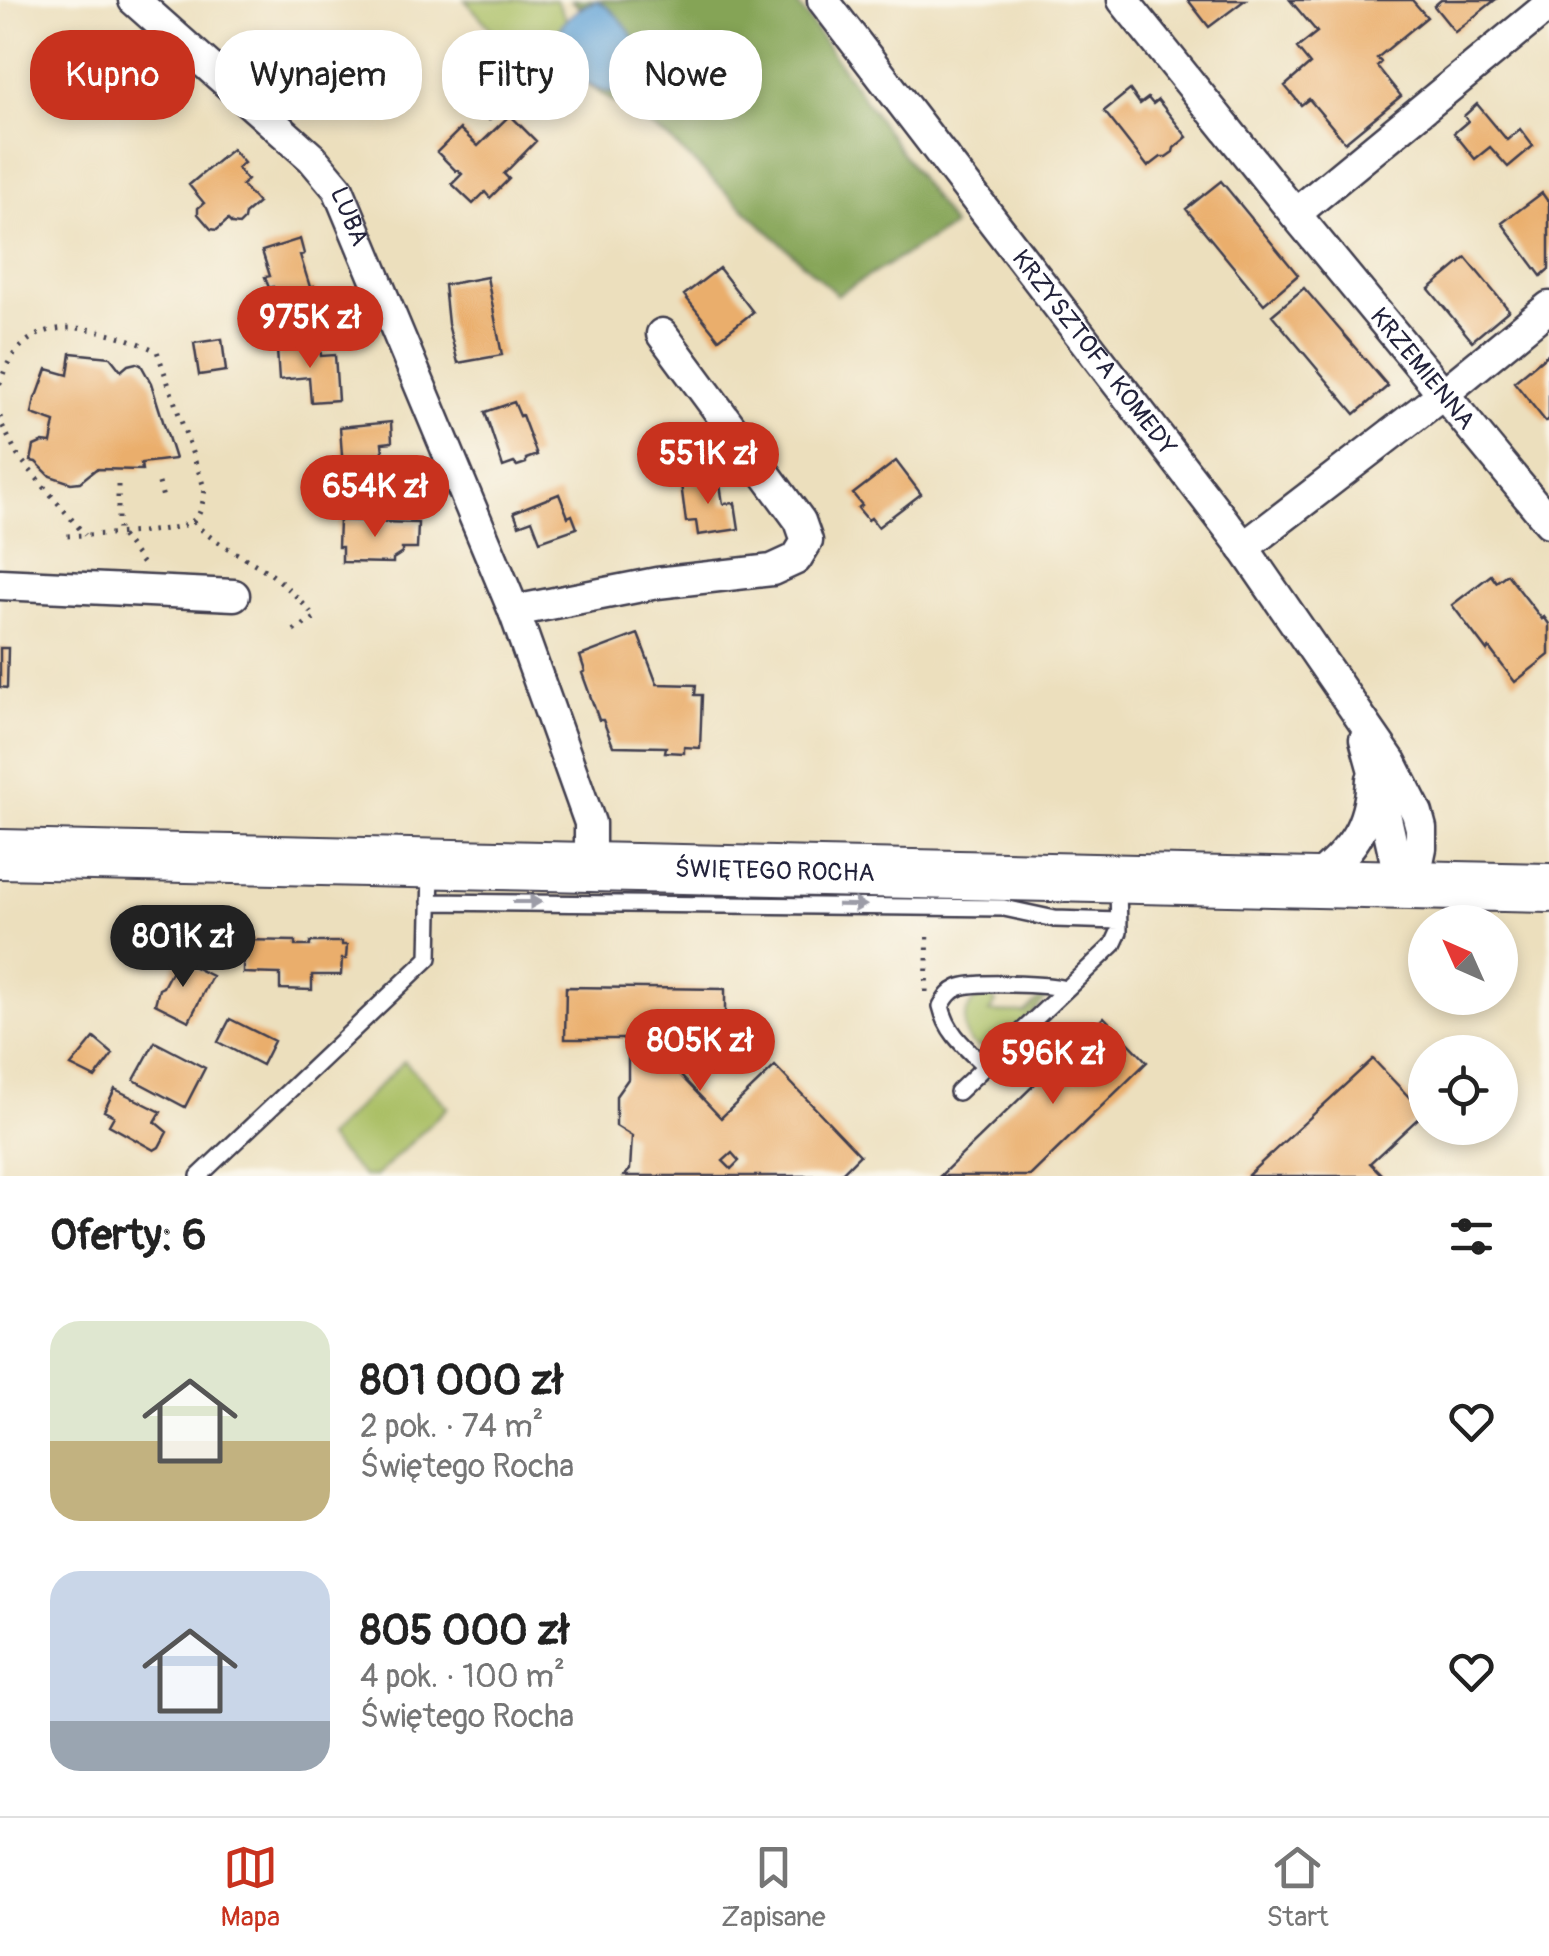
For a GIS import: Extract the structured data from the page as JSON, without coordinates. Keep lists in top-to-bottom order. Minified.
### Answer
{"streets":{"main road":["ŚWIĘTEGO ROCHA"],"street":["LUBA","KRZYSZTOFA KOMEDY","KRZEMIENNA"]},"crossings":[["LUBA","ŚWIĘTEGO ROCHA"],["KRZYSZTOFA KOMEDY","ŚWIĘTEGO ROCHA"]],"north":"top left","page":{"chip":["Kupno","Wynajem","Filtry","Nowe"],"price":["975K zł","551K zł","654K zł","801K zł","805K zł","596K zł"],"heading":"Oferty: 6","list":[{"name":"801 000 zł","note":"2 pok. · 74 m² · Świętego Rocha"},{"name":"805 000 zł","note":"4 pok. · 100 m² · Świętego Rocha"}],"tabs":["Mapa","Zapisane","Start"]}}
